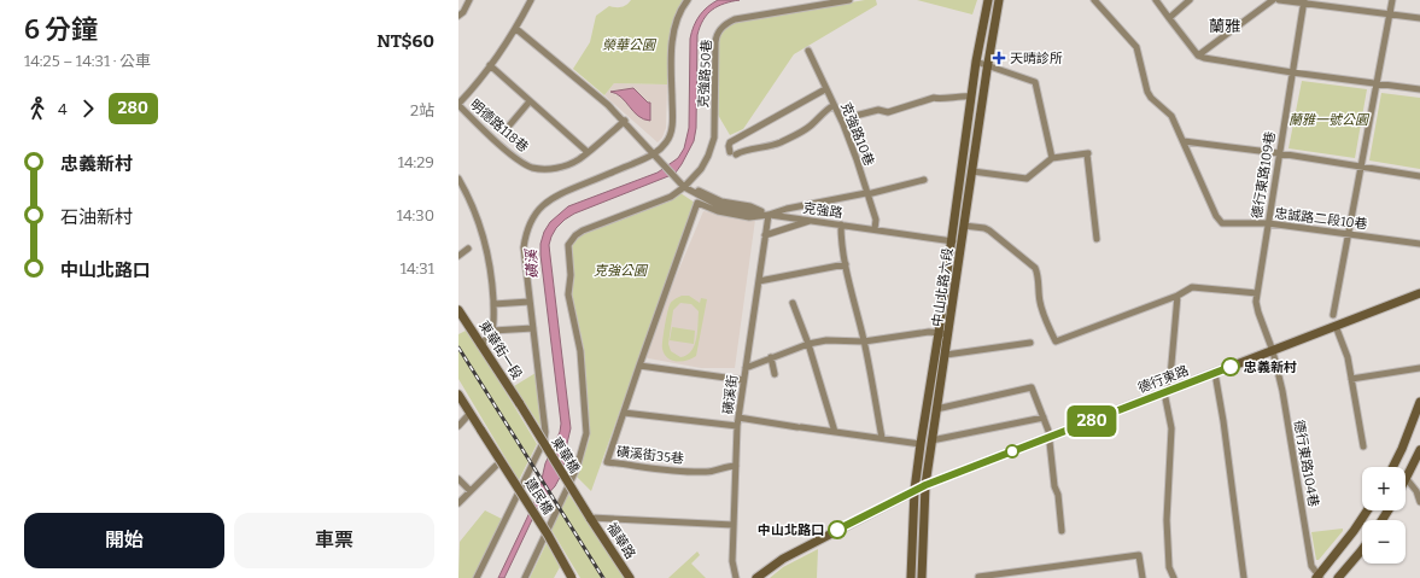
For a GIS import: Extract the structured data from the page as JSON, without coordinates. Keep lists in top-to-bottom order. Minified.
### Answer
{"streets":{"street":["克強路50巷","明德路118巷","克強路10巷","德行東路109巷","克強路","忠誠路二段10巷","中山北路六段","東華街一段","德行東路","磺溪街","東華橋","磺溪街35巷","德行東路104巷","建民橋","福華路"]},"crossings":[["克強路50巷","克強路"],["克強路10巷","克強路"],["德行東路109巷","忠誠路二段10巷"],["德行東路109巷","德行東路"],["德行東路109巷","德行東路104巷"],["克強路","中山北路六段"],["克強路","磺溪街"],["克強路","磺溪街35巷"],["中山北路六段","德行東路"],["東華街一段","東華橋"],["德行東路","德行東路104巷"],["磺溪街","磺溪街35巷"],["東華橋","福華路"]],"districts":["蘭雅"],"water":["磺溪"],"parks":["榮華公園","蘭雅一號公園","克強公園"],"places":{"health":["天晴診所"],"other":["忠義新村","中山北路口"]},"lines":["bus line 280"],"page":{"heading":["6 分鐘","14:25 – 14:31 · 公車","NT$60"],"on_map":"280","legs":["4","280","2站"],"list":[{"name":"忠義新村","value":"14:29"},{"name":"石油新村","value":"14:30"},{"name":"中山北路口","value":"14:31"}],"map_buttons":["+","−"],"buttons":["開始","車票"]}}
